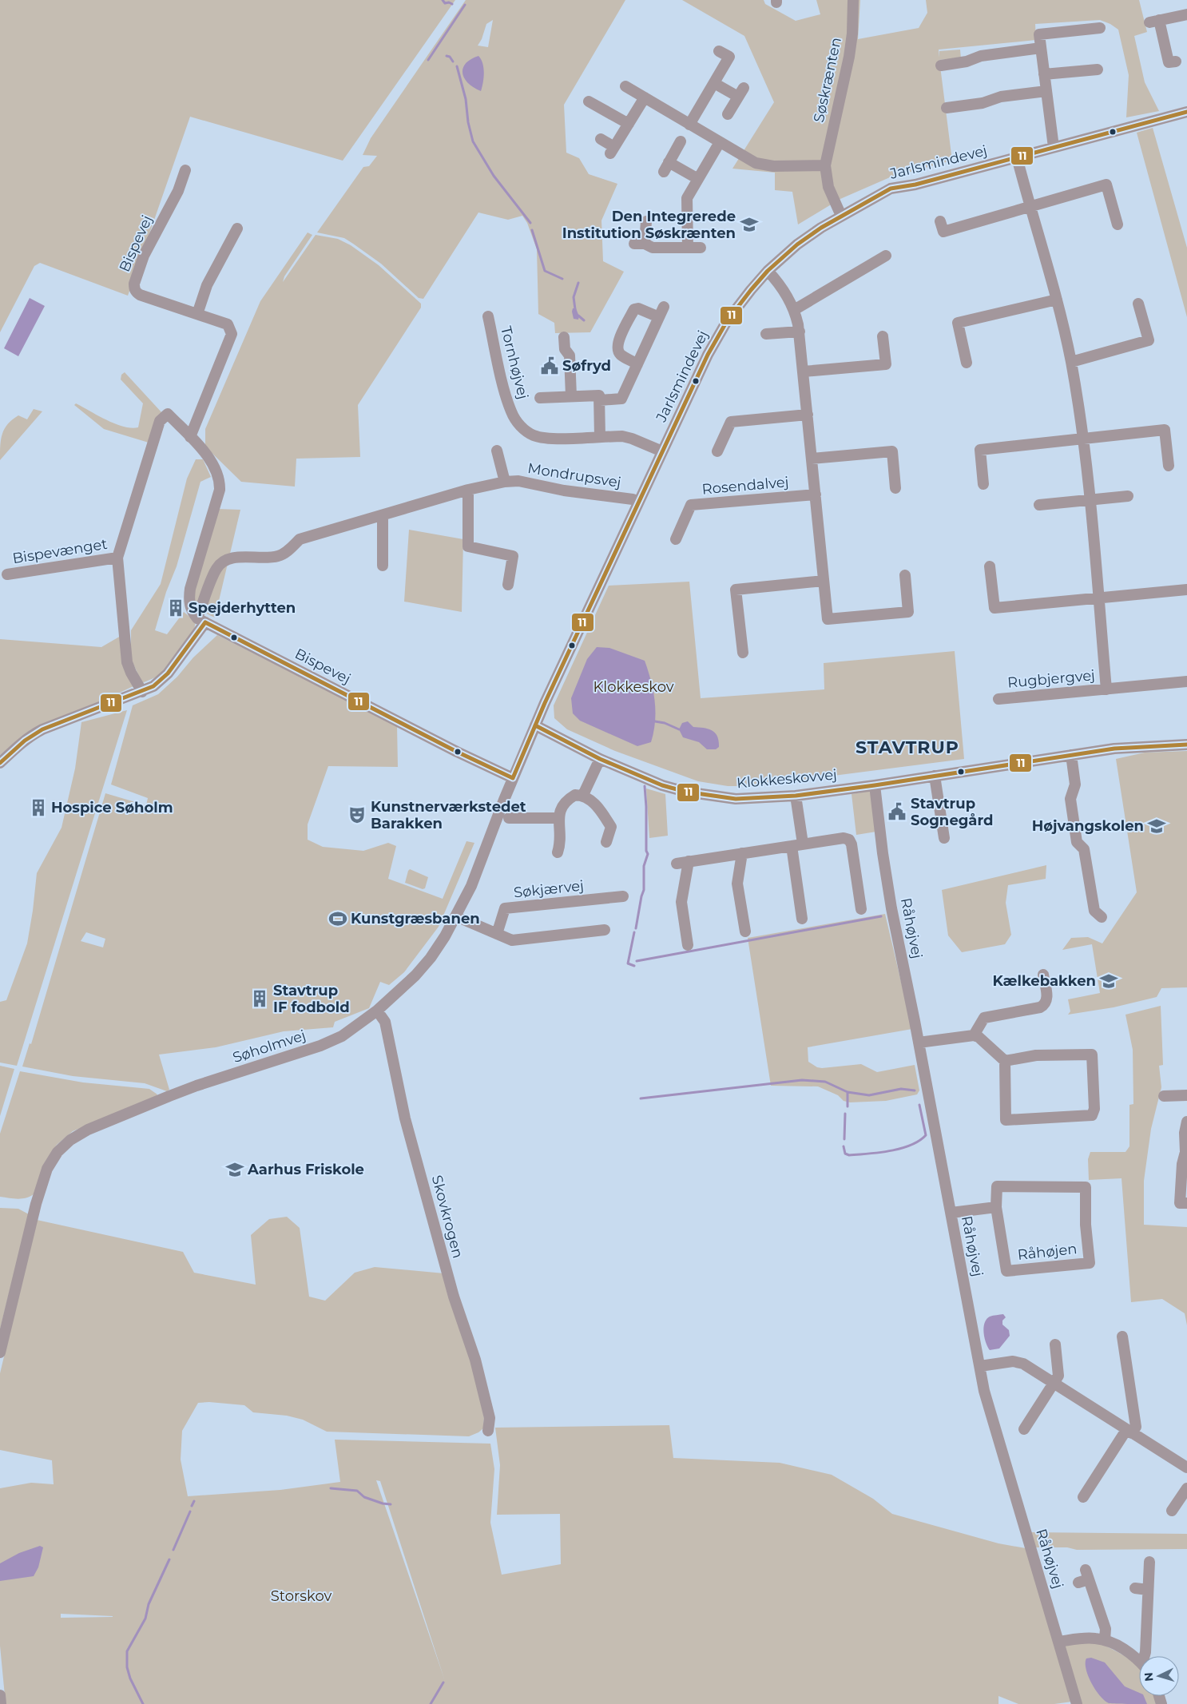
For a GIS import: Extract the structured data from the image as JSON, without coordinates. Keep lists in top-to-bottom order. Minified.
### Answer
{"streets":{"street":["Søskrænten","Jarlsmindevej","Bispevej","Tornhøjvej","Mondrupsvej","Rosendalvej","Bispevænget","Rugbjergvej","Klokkeskovvej","Søkjærvej","Råhøjvej","Søholmvej","Skovkrogen","Råhøjen"]},"crossings":[["Søskrænten","Jarlsmindevej"],["Jarlsmindevej","Tornhøjvej"],["Jarlsmindevej","Mondrupsvej"],["Jarlsmindevej","Rugbjergvej"],["Jarlsmindevej","Klokkeskovvej"],["Jarlsmindevej","Søholmvej"],["Bispevej","Mondrupsvej"],["Bispevej","Søholmvej"],["Klokkeskovvej","Råhøjvej"],["Klokkeskovvej","Søholmvej"],["Søholmvej","Skovkrogen"]],"districts":["STAVTRUP"],"parks":["Klokkeskov","Storskov"],"places":{"school or university":["Den Integrerede Institution Søskrænten","Højvangskolen","Kælkebakken","Aarhus Friskole"],"public building":["Søfryd","Stavtrup Sognegård"],"building":["Spejderhytten","Hospice Søholm","Stavtrup IF fodbold"],"theatre":["Kunstnerværkstedet Barakken"],"sports":["Kunstgræsbanen"]},"lines":["transit line 11"],"north":"left"}
